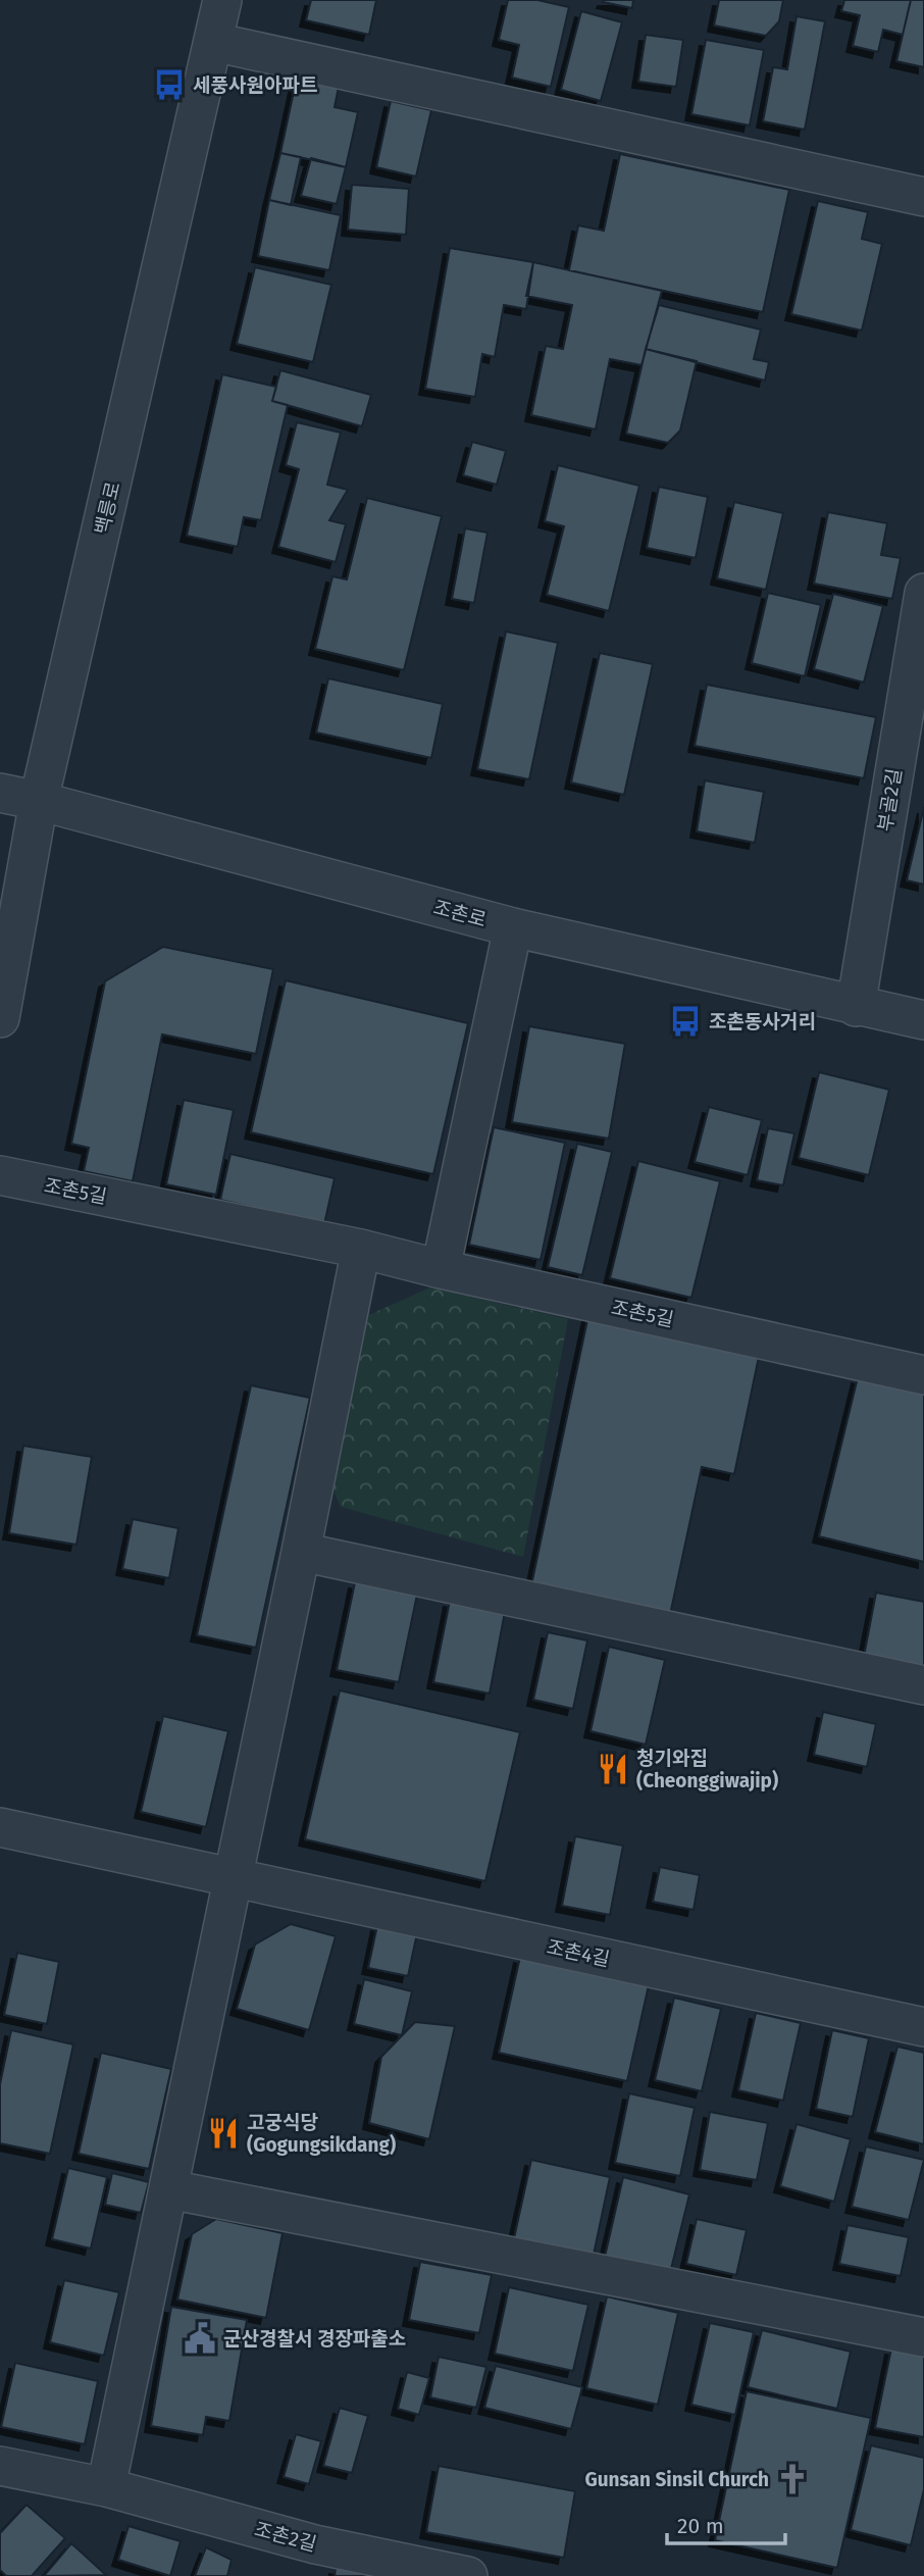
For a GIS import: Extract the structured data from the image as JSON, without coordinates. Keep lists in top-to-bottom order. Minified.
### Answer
{"streets":{"street":["백릉로","부골2길","조촌로","조촌5길","조촌4길","조촌2길"]},"crossings":[["백릉로","조촌로"],["부골2길","조촌로"]],"places":{"bus stop":["세풍사원아파트","조촌동사거리"],"restaurant":["청기와집 (Cheonggiwajip)","고궁식당 (Gogungsikdang)"],"public building":["군산경찰서 경장파출소"],"church":["Gunsan Sinsil Church"]},"scale_bar":"20 m"}
